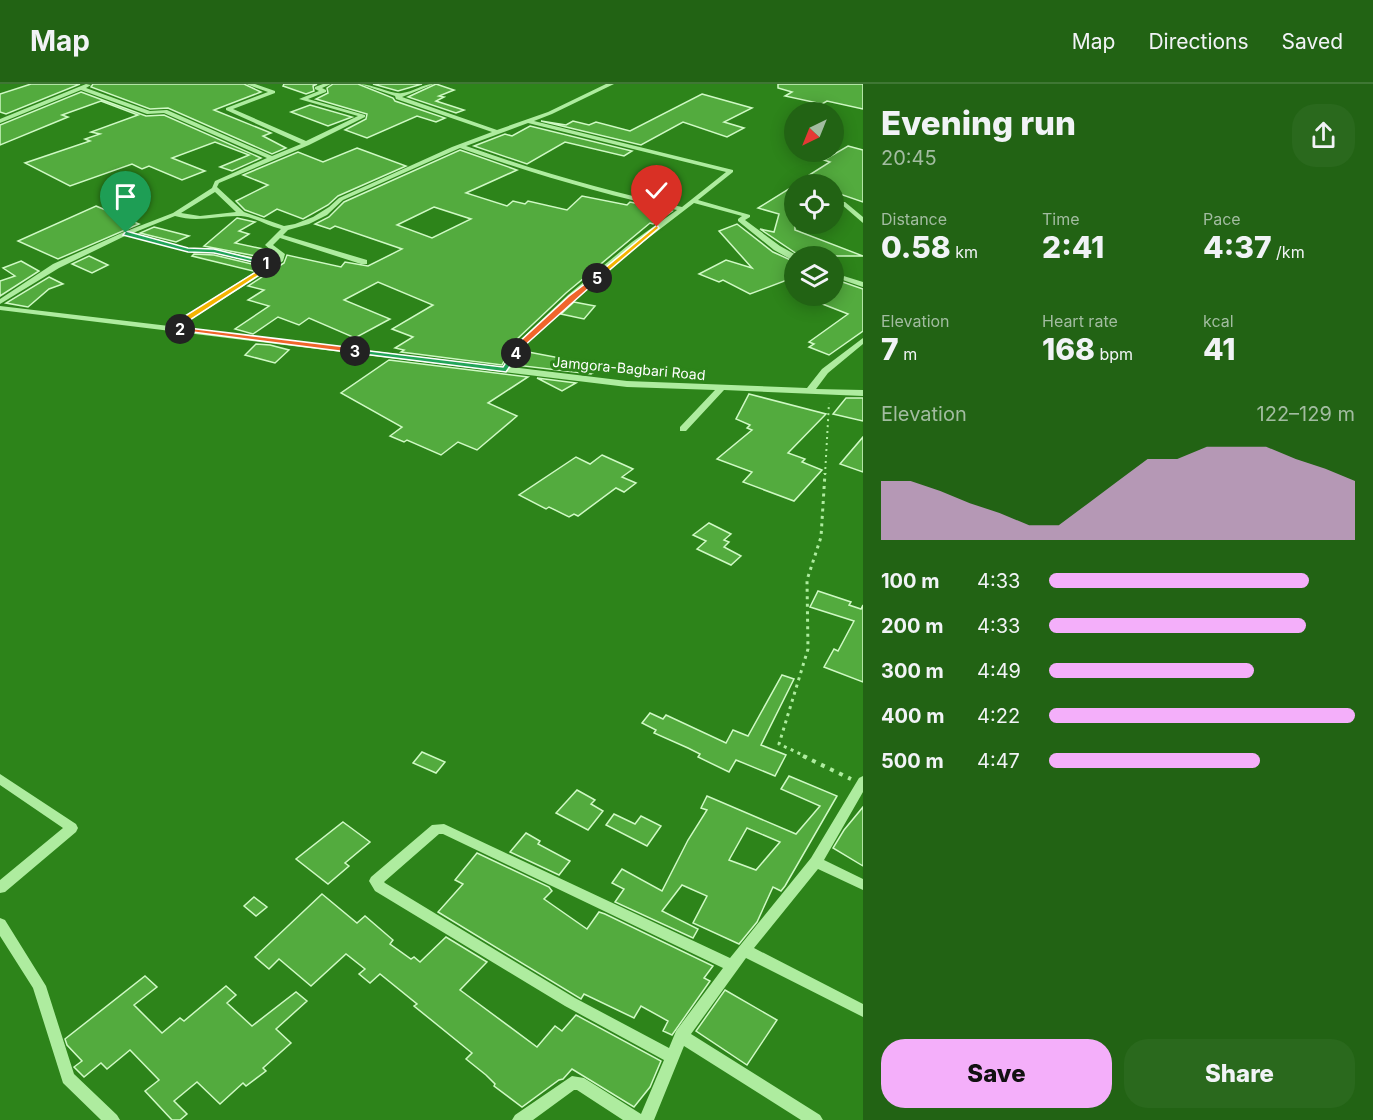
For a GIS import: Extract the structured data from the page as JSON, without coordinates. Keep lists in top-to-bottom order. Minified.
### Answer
{"streets":{"street":["Jamgora-Bagbari Road"]},"north":"bottom left","page":{"header":"Map","nav":["Map","Directions","Saved"],"heading":["Evening run","20:45"],"stats":[["Distance","0.58 km"],["Time","2:41"],["Pace","4:37 /km"],["Elevation","7 m"],["Heart rate","168 bpm"],["kcal","41"]],"pins":["1","5","2","3","4"],"chart":["Elevation","122–129 m"],"list":[{"name":"100 m","note":"4:33"},{"name":"200 m","note":"4:33"},{"name":"300 m","note":"4:49"},{"name":"400 m","note":"4:22"},{"name":"500 m","note":"4:47"}],"buttons":["Save","Share"]}}
